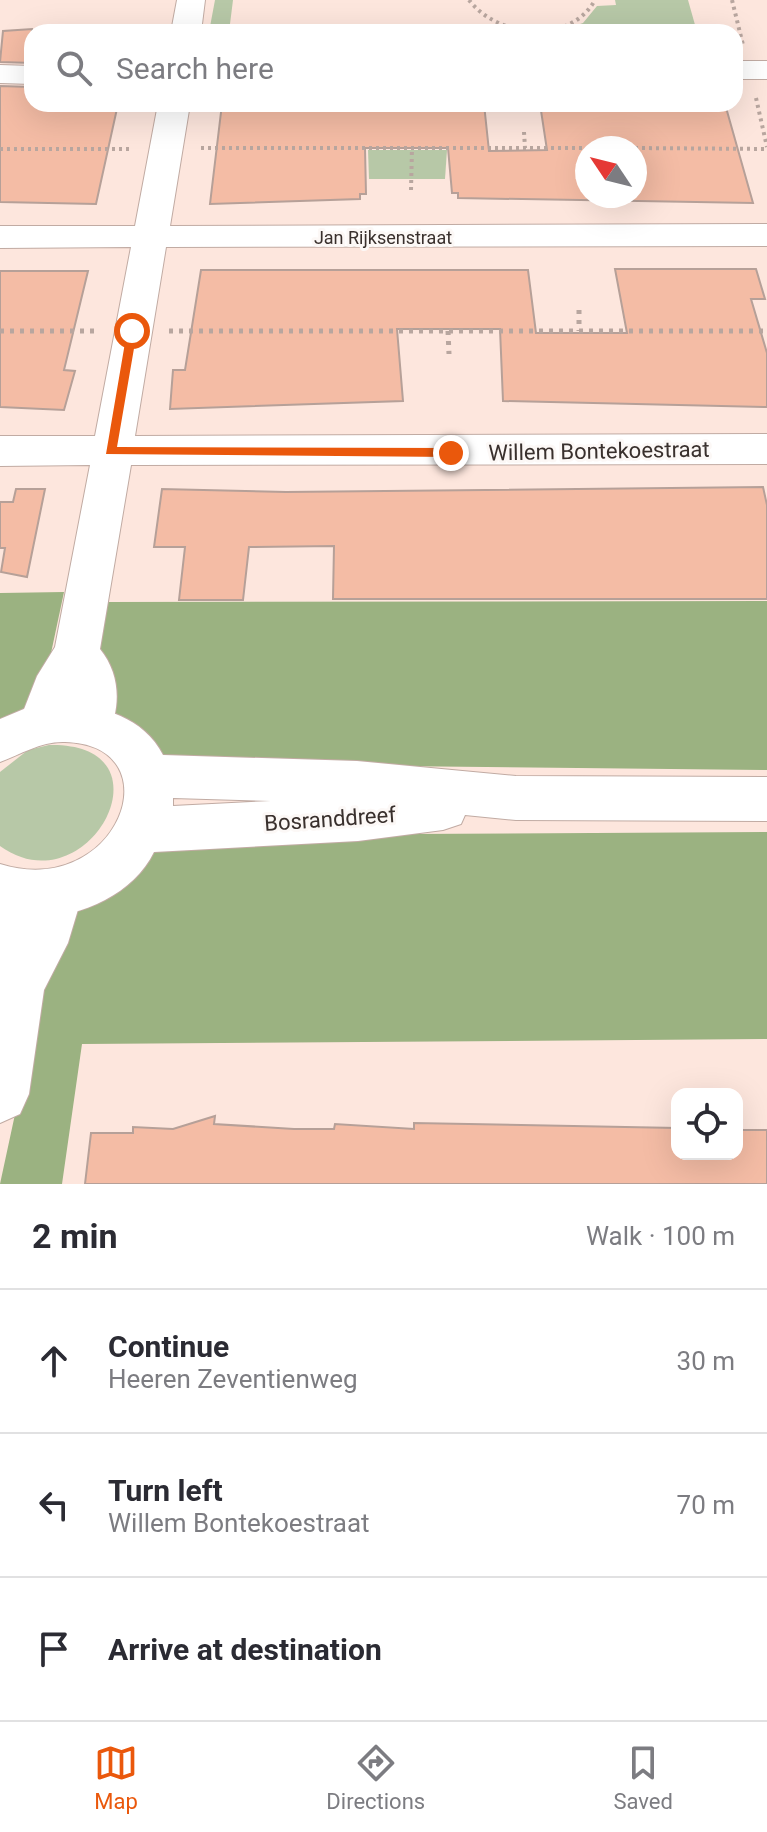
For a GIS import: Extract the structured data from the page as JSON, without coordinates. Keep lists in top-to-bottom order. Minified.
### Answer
{"streets":{"street":["Jan Rijksenstraat","Willem Bontekoestraat","Bosranddreef"]},"north":"top left","page":{"search":"Search here","heading":["2 min","Walk · 100 m"],"list":[["Continue","Heeren Zeventienweg","30 m"],["Turn left","Willem Bontekoestraat","70 m"],"Arrive at destination"],"nav":["Map","Directions","Saved"]}}
